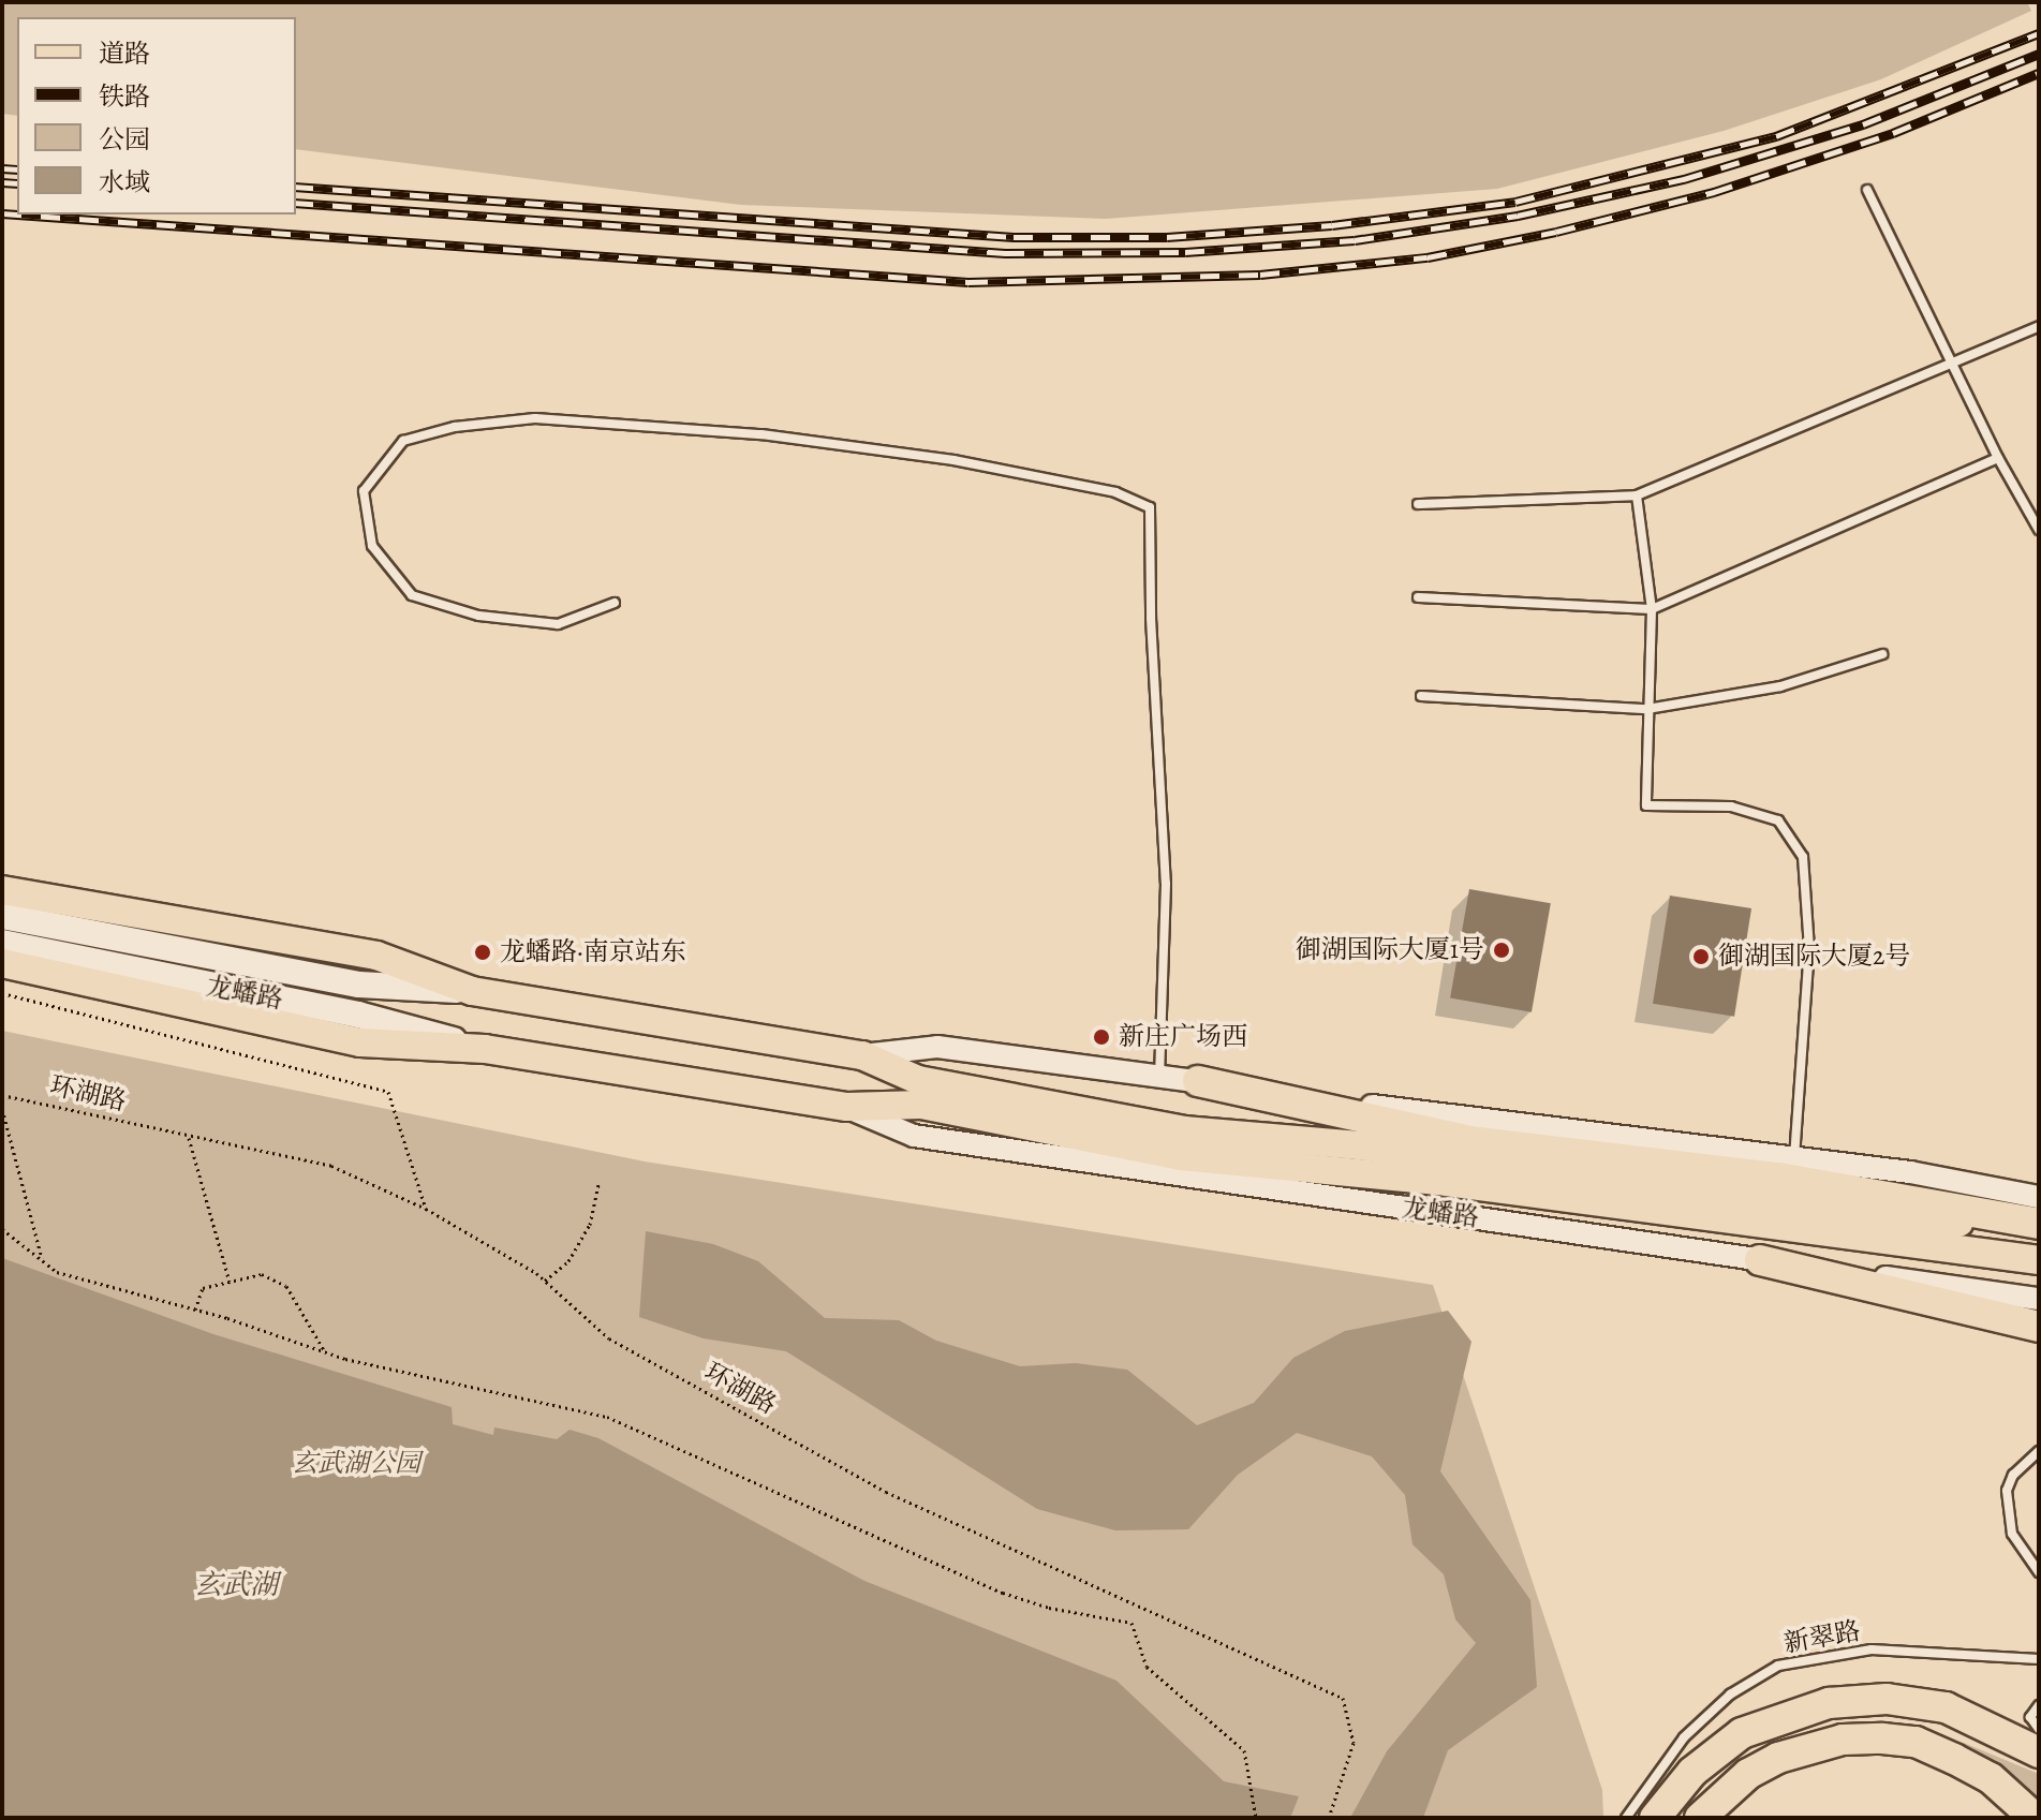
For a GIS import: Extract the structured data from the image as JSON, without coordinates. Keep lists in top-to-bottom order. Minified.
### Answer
{"streets":{"main road":["龙蟠路"],"lane":["新翠路"],"path":["环湖路"]},"water":["玄武湖"],"parks":["玄武湖公园"],"places":["御湖国际大厦1号","龙蟠路·南京站东","御湖国际大厦2号","新庄广场西"],"legend":["道路","铁路","公园","水域"]}
